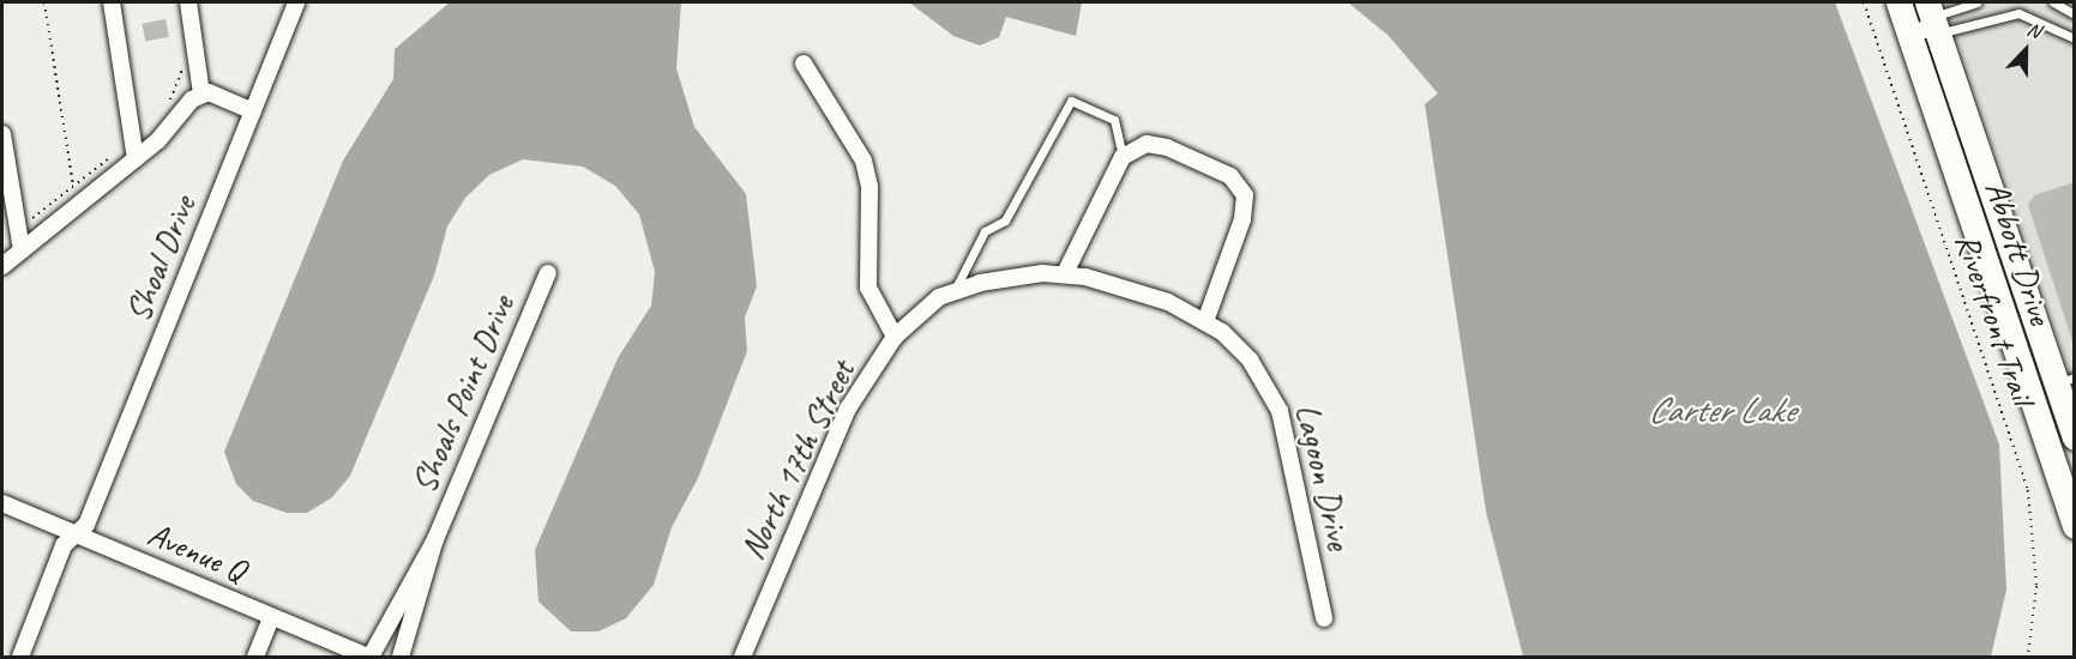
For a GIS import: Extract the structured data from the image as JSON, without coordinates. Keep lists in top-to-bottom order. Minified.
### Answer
{"streets":{"highway":["Abbott Drive"],"street":["Shoal Drive","Shoals Point Drive","North 17th Street","Lagoon Drive","Avenue Q"],"path":["Riverfront Trail"]},"crossings":[["Shoal Drive","Avenue Q"],["Shoals Point Drive","Avenue Q"],["North 17th Street","Lagoon Drive"]],"water":["Carter Lake"],"north":"top"}
